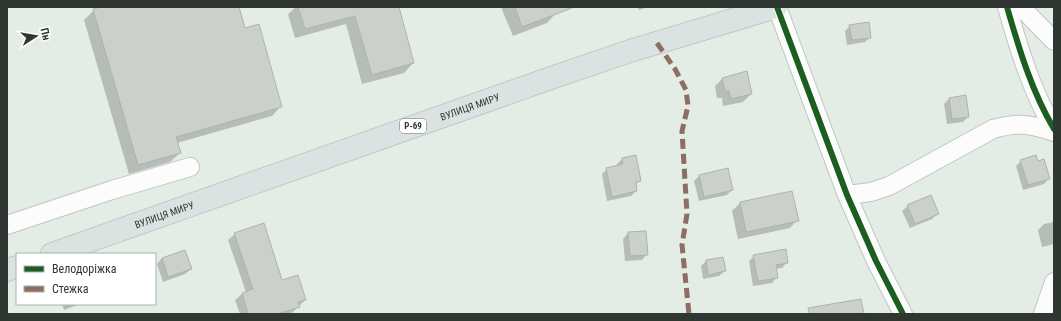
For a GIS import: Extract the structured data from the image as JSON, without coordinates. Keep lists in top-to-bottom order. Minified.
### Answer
{"streets":{"main road":["ВУЛИЦЯ МИРУ","Р-69"]},"legend":["Велодоріжка","Стежка"],"north":"right"}
